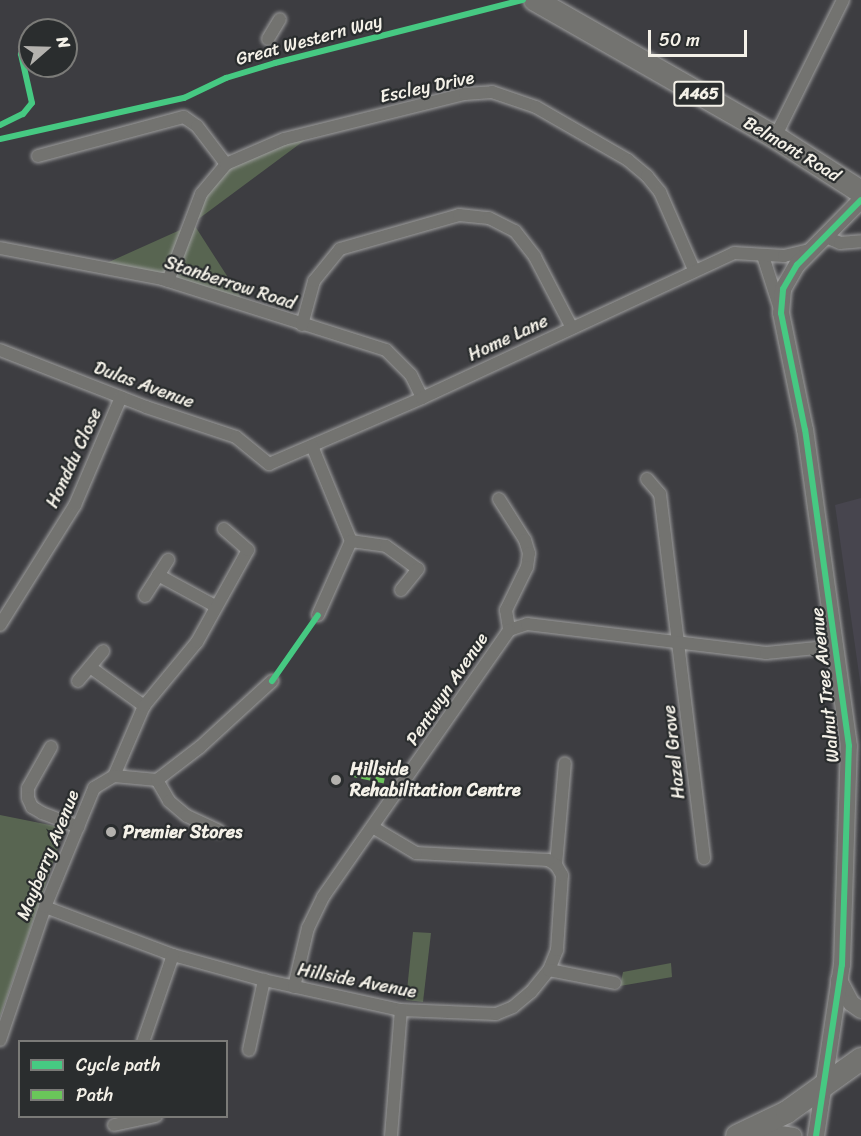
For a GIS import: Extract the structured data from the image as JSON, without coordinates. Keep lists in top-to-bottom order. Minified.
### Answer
{"streets":{"highway":["A465","Belmont Road"],"street":["Escley Drive","Stanberrow Road","Home Lane","Dulas Avenue","Honddu Close","Walnut Tree Avenue","Pentwyn Avenue","Hazel Grove","Mayberry Avenue","Hillside Avenue"],"cycle path":["Great Western Way"]},"crossings":[["Escley Drive","Stanberrow Road"],["Escley Drive","Home Lane"],["Stanberrow Road","Home Lane"],["Home Lane","Dulas Avenue"],["Home Lane","Walnut Tree Avenue"],["Dulas Avenue","Honddu Close"],["Pentwyn Avenue","Hillside Avenue"],["Mayberry Avenue","Hillside Avenue"]],"places":["Hillside Rehabilitation Centre","Premier Stores"],"legend":["Cycle path","Path"],"scale_bar":"50 m","north":"right"}
